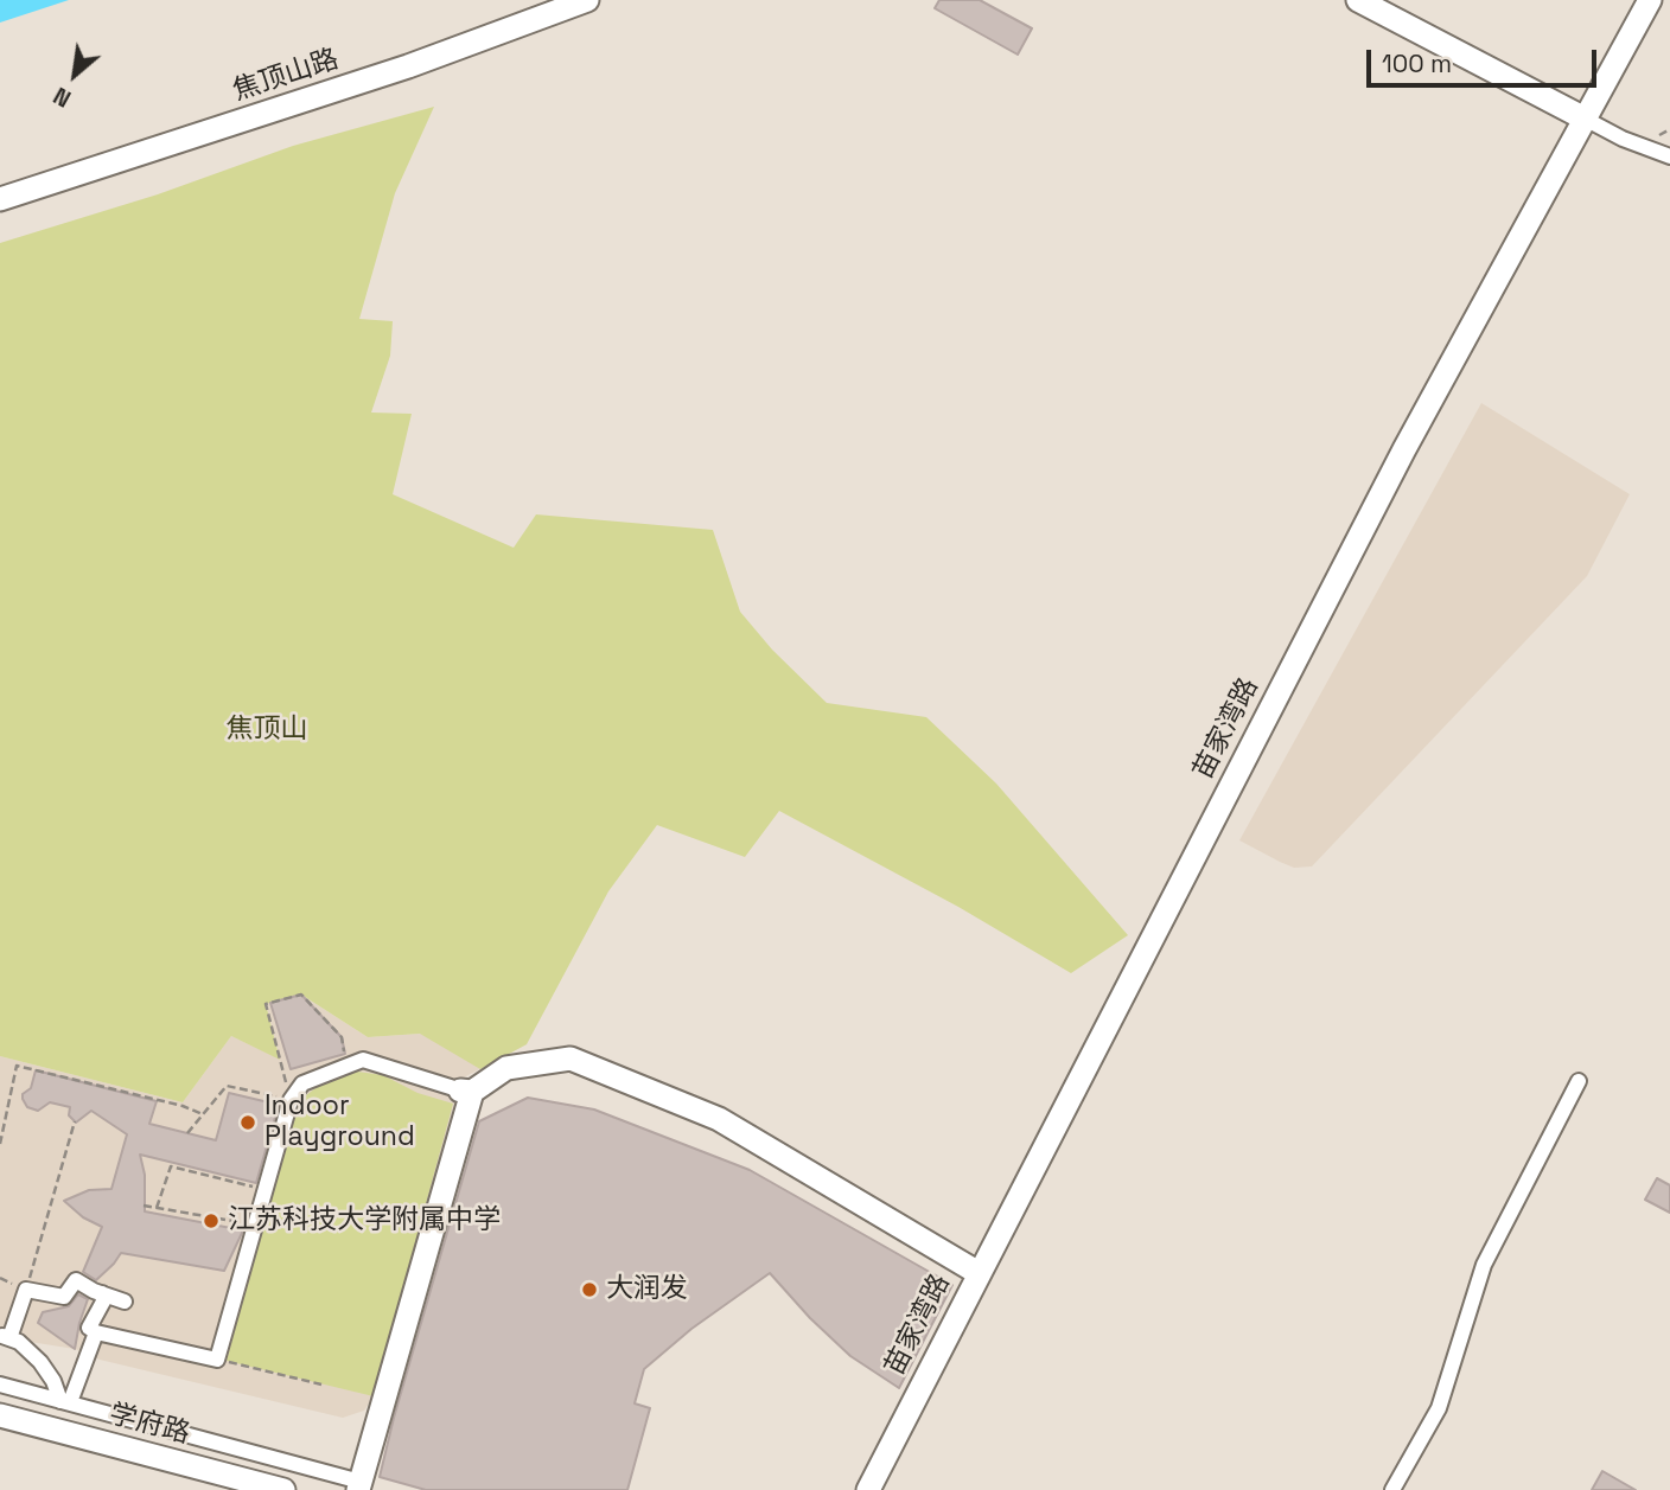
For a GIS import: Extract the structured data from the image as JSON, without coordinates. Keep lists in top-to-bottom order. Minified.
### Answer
{"streets":{"street":["焦顶山路","苗家湾路","学府路"]},"parks":["焦顶山"],"places":["Indoor Playground","江苏科技大学附属中学","大润发"],"scale_bar":"100 m","north":"bottom left"}
